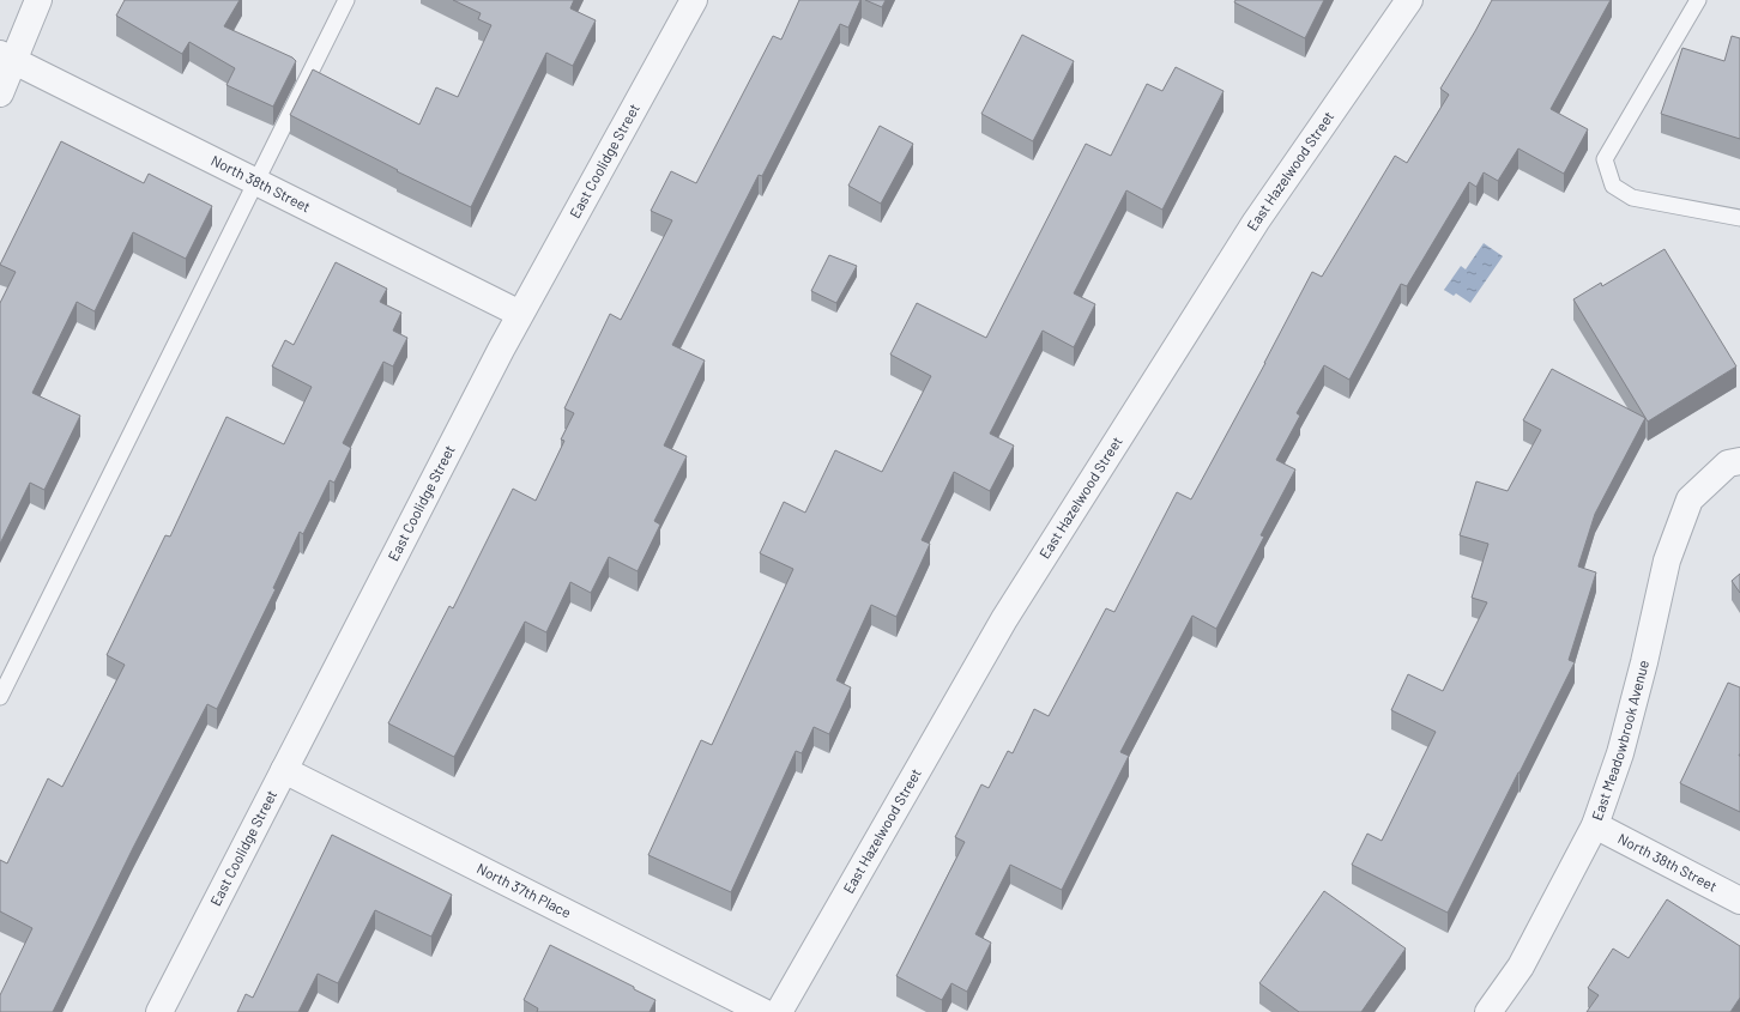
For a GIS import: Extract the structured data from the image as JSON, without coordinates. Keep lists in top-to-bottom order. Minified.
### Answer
{"streets":{"street":["East Coolidge Street","East Hazelwood Street","North 38th Street","East Meadowbrook Avenue","North 37th Place"]},"crossings":[["East Coolidge Street","North 38th Street"],["East Coolidge Street","North 37th Place"],["North 38th Street","East Meadowbrook Avenue"]]}
